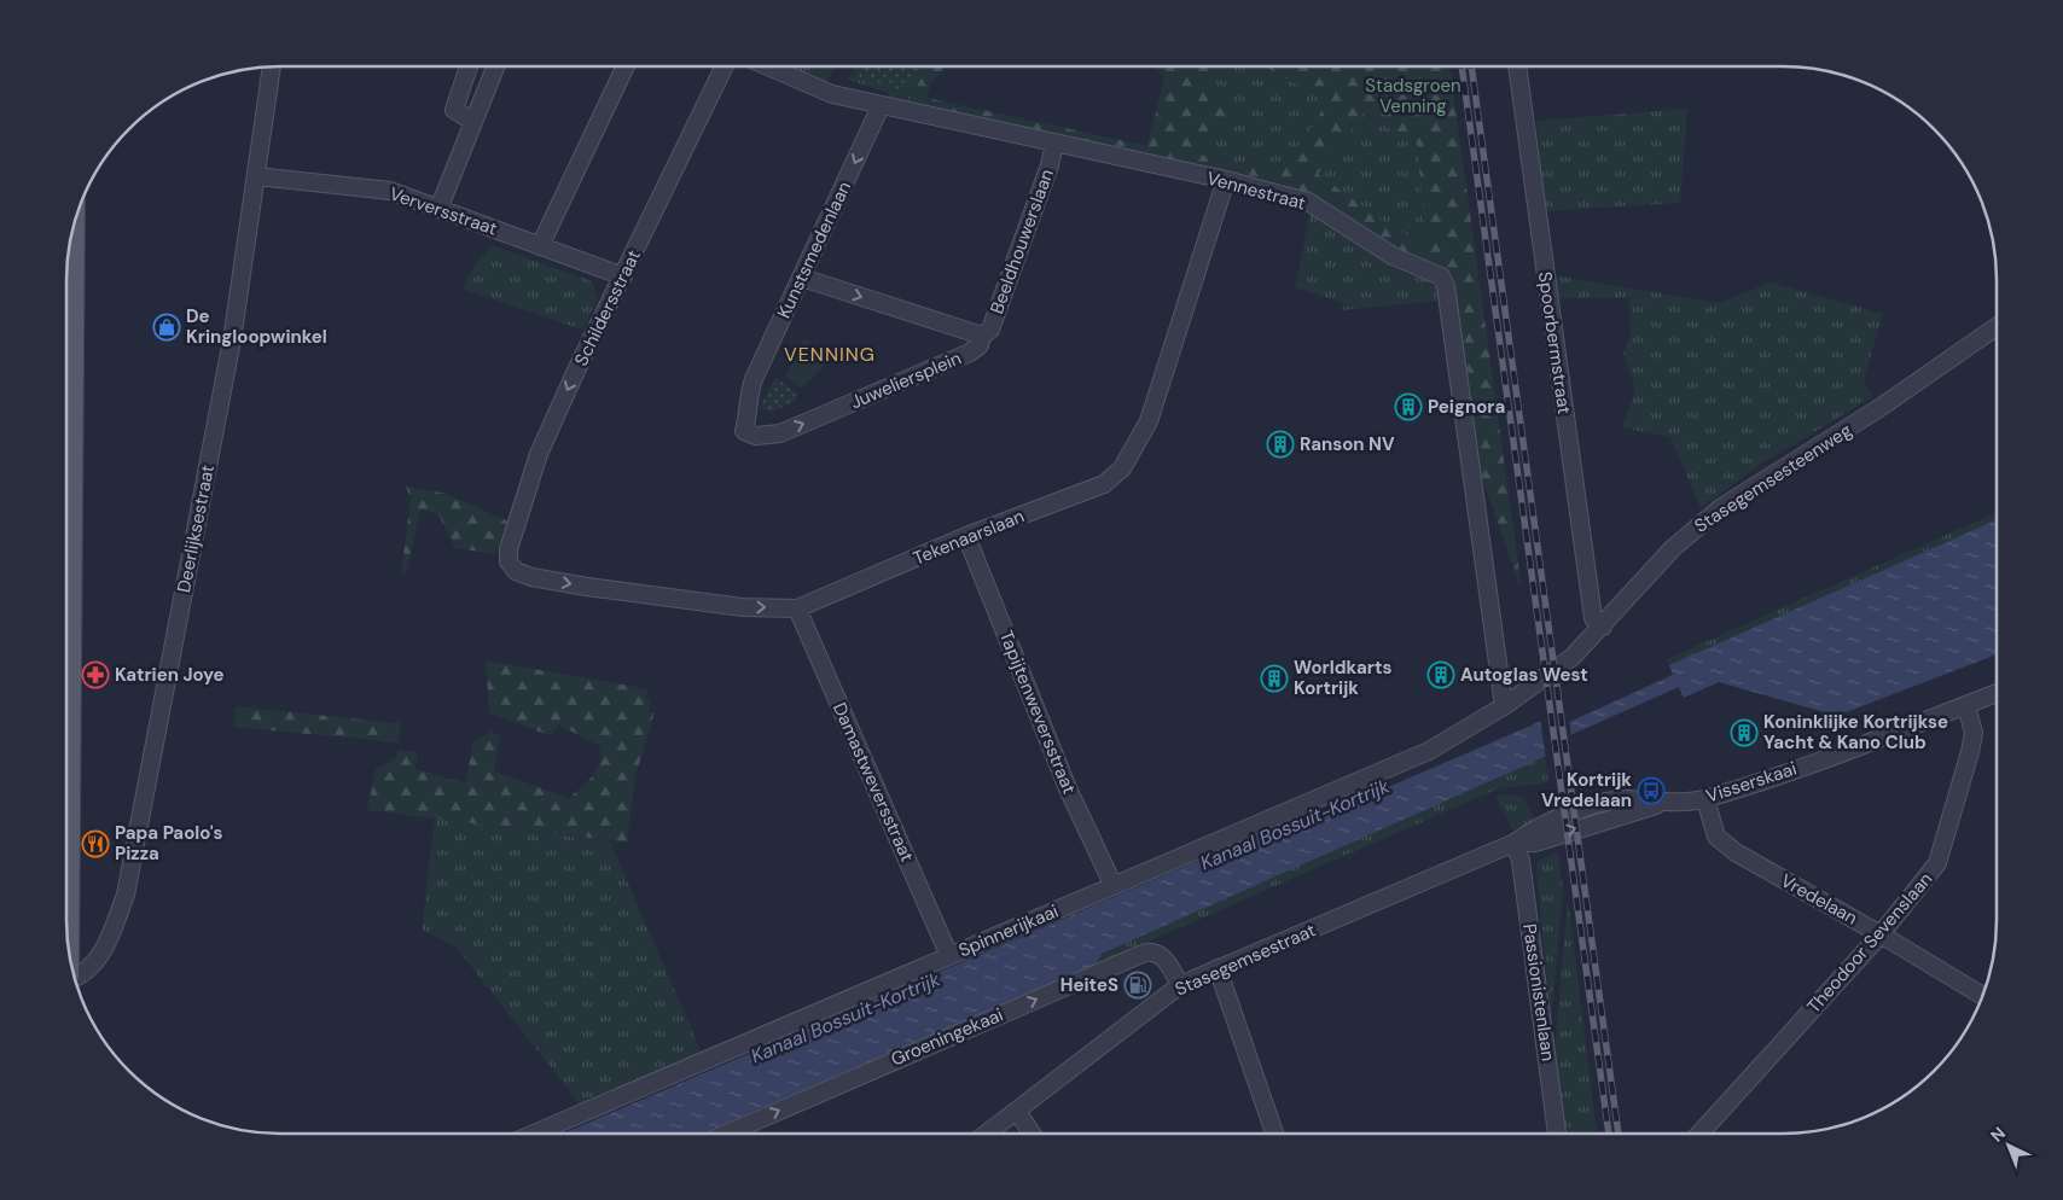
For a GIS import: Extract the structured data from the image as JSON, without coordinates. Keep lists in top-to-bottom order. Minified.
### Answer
{"streets":{"street":["Vennestraat","Verversstraat","Beeldhouwerslaan","Kunstsmedenlaan","Schildersstraat","Spoorbermstraat","Juweliersplein","Stasegemsesteenweg","Deerlijksestraat","Tekenaarslaan","Tapijtenweversstraat","Damastweversstraat","Visserskaai","Vredelaan","Spinnerijkaai","Theodoor Sevenslaan","Stasegemsestraat","Passionistenlaan","Groeningekaai"]},"crossings":[["Vennestraat","Beeldhouwerslaan"],["Vennestraat","Kunstsmedenlaan"],["Vennestraat","Stasegemsesteenweg"],["Vennestraat","Tekenaarslaan"],["Vennestraat","Spinnerijkaai"],["Verversstraat","Schildersstraat"],["Verversstraat","Deerlijksestraat"],["Beeldhouwerslaan","Juweliersplein"],["Kunstsmedenlaan","Juweliersplein"],["Schildersstraat","Tekenaarslaan"],["Spoorbermstraat","Stasegemsesteenweg"],["Stasegemsesteenweg","Spinnerijkaai"],["Tekenaarslaan","Tapijtenweversstraat"],["Tekenaarslaan","Damastweversstraat"],["Tapijtenweversstraat","Spinnerijkaai"],["Damastweversstraat","Spinnerijkaai"],["Visserskaai","Vredelaan"],["Visserskaai","Theodoor Sevenslaan"],["Visserskaai","Stasegemsestraat"],["Visserskaai","Passionistenlaan"],["Vredelaan","Theodoor Sevenslaan"],["Stasegemsestraat","Passionistenlaan"],["Stasegemsestraat","Groeningekaai"]],"one_way":["Kunstsmedenlaan","Schildersstraat","Juweliersplein","Groeningekaai"],"districts":["VENNING"],"water":["Kanaal Bossuit-Kortrijk"],"parks":["Stadsgroen Venning"],"places":{"shop":["De Kringloopwinkel"],"building":["Peignora","Ranson NV","Autoglas West","Worldkarts Kortrijk","Koninklijke Kortrijkse Yacht & Kano Club"],"pharmacy":["Katrien Joye"],"bus stop":["Kortrijk Vredelaan"],"restaurant":["Papa Paolo's Pizza"],"fuel station":["HeiteS"]},"north":"top left"}
